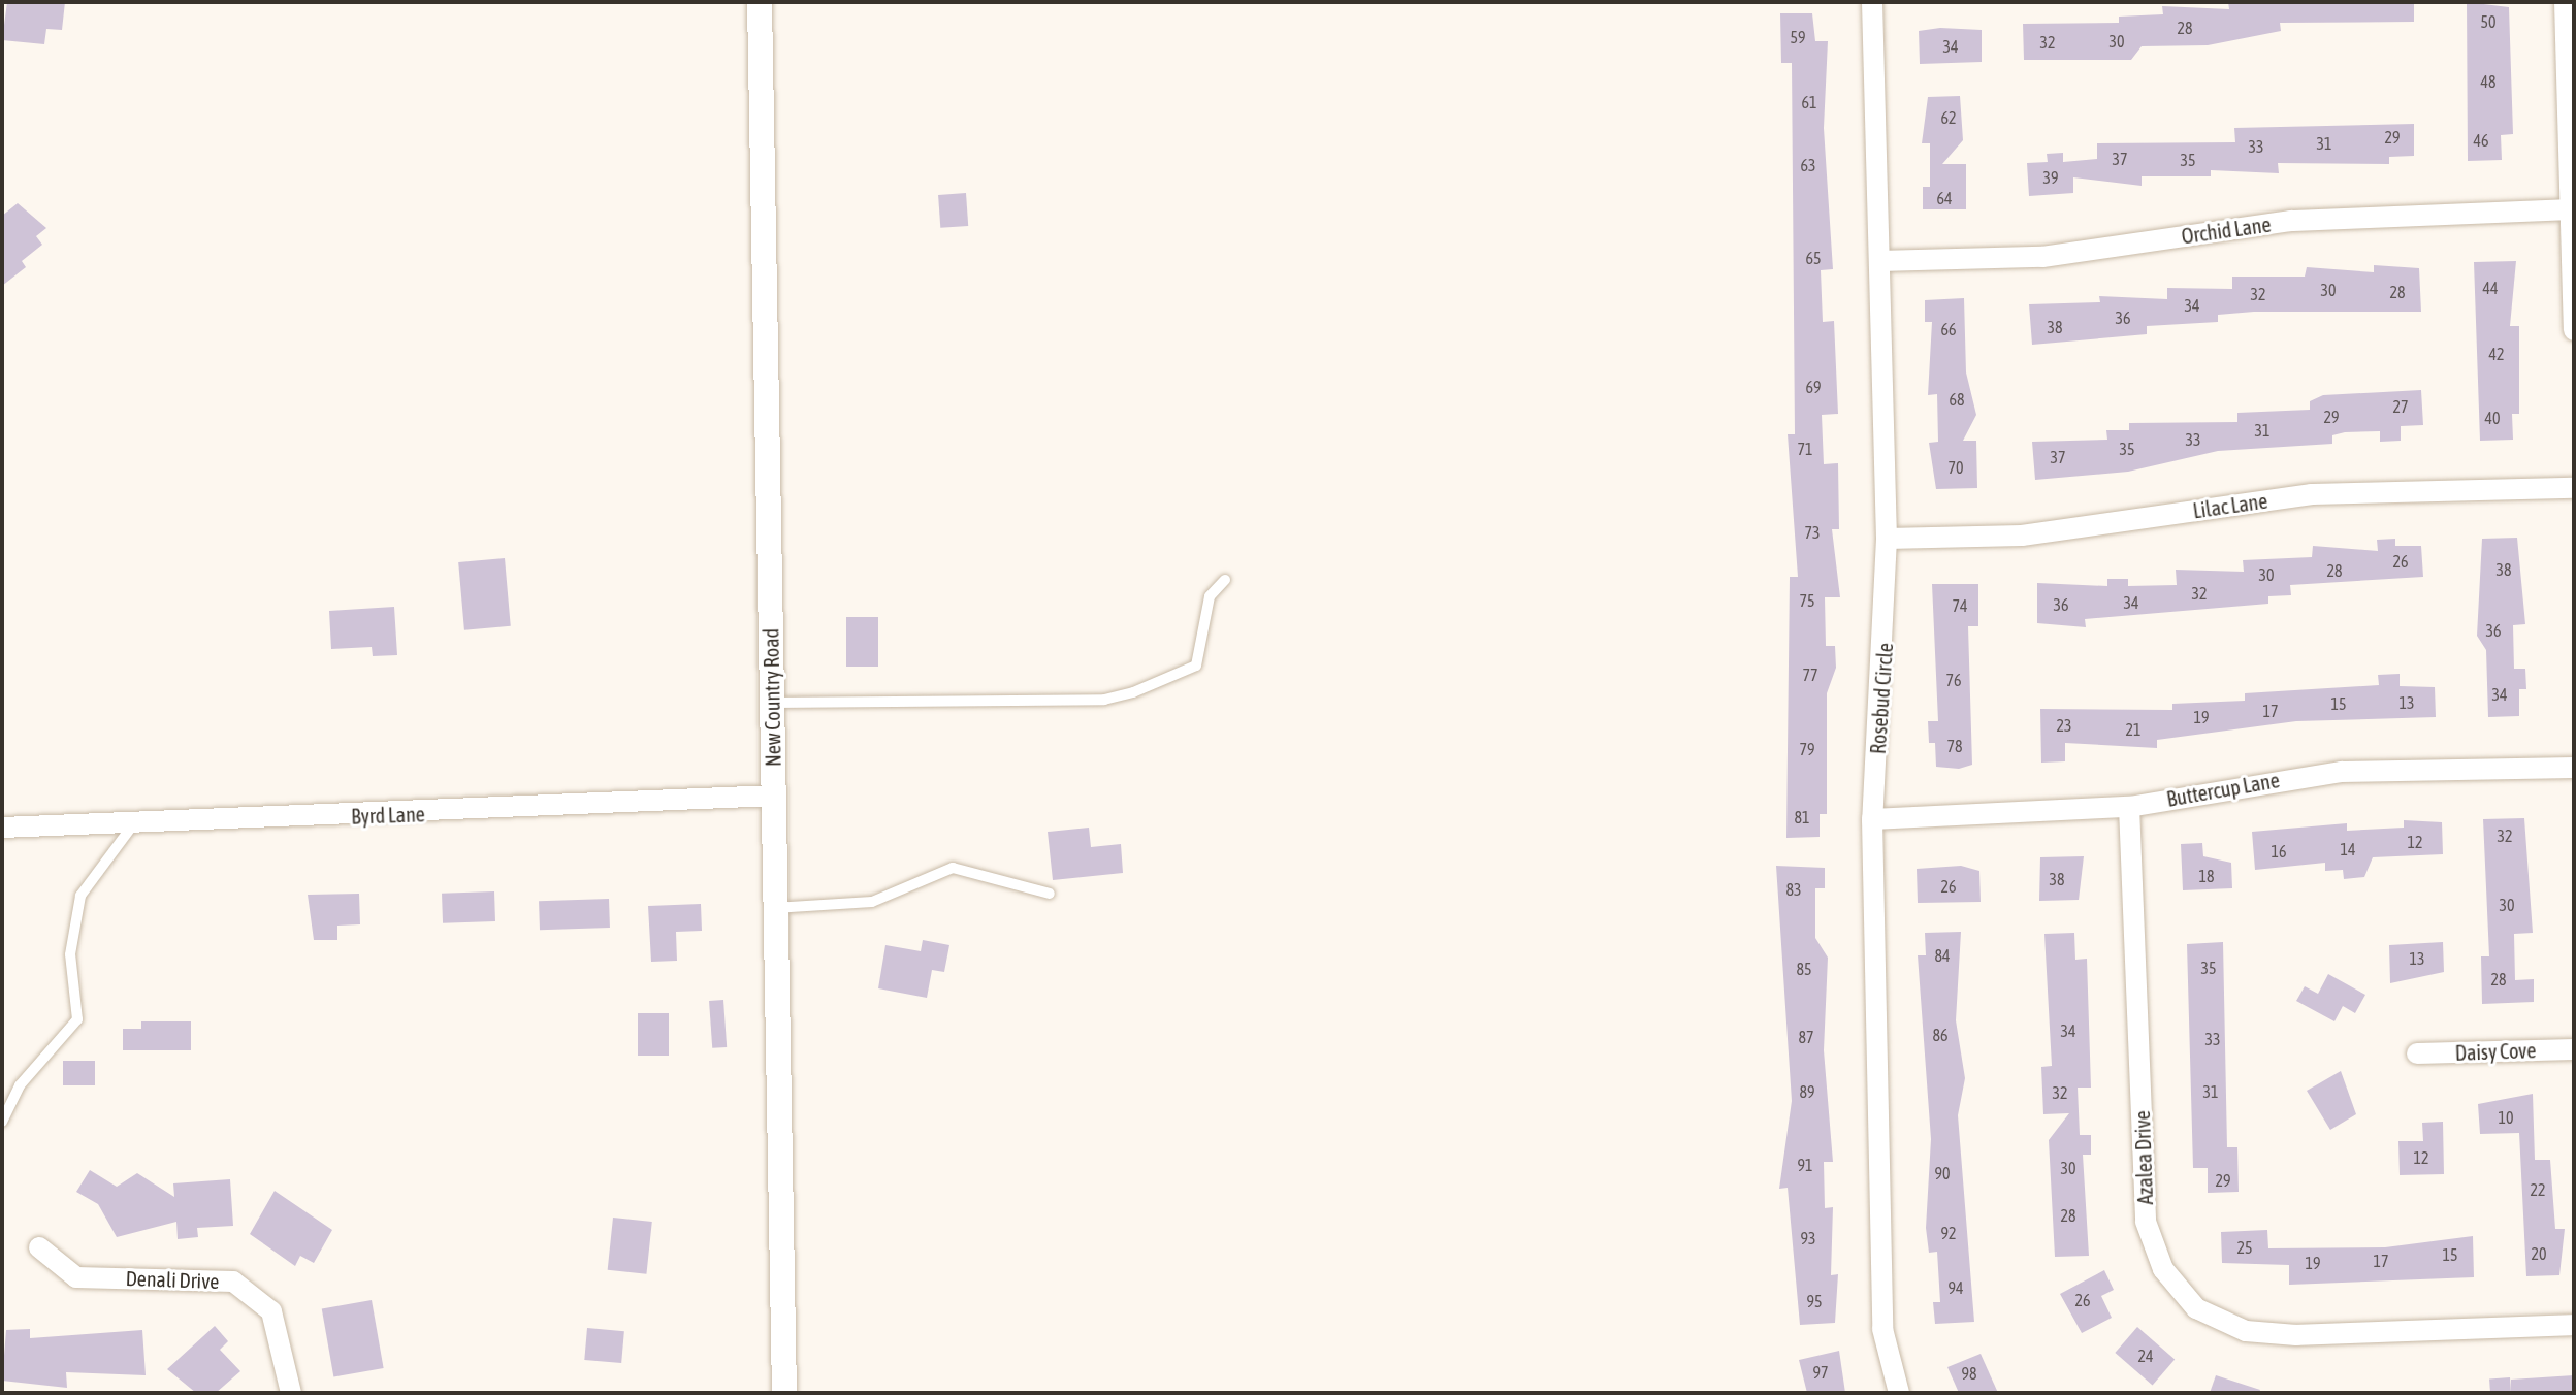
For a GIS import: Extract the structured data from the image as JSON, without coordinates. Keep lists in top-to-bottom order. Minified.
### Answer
{"streets":{"street":["Orchid Lane","Lilac Lane","New Country Road","Rosebud Circle","Buttercup Lane","Byrd Lane","Daisy Cove","Azalea Drive","Denali Drive"]},"crossings":[["Orchid Lane","Rosebud Circle"],["Lilac Lane","Rosebud Circle"],["New Country Road","Byrd Lane"],["Rosebud Circle","Buttercup Lane"],["Buttercup Lane","Azalea Drive"]],"house_numbers":["50","28","59","30","32","34","48","61","62","29","46","31","33","37","35","63","39","64","65","44","30","28","32","34","36","38","66","42","69","68","27","29","40","31","33","71","35","37","70","73","26","38","28","30","32","75","34","36","74","36","77","76","34","13","15","17","19","23","21","78","79","81","32","12","14","16","18","38","26","83","30","84","13","35","85","28","34","86","87","33","89","31","32","10","12","91","30","90","29","22","28","92","93","25","20","15","17","19","94","26","95","24","97","98"]}
